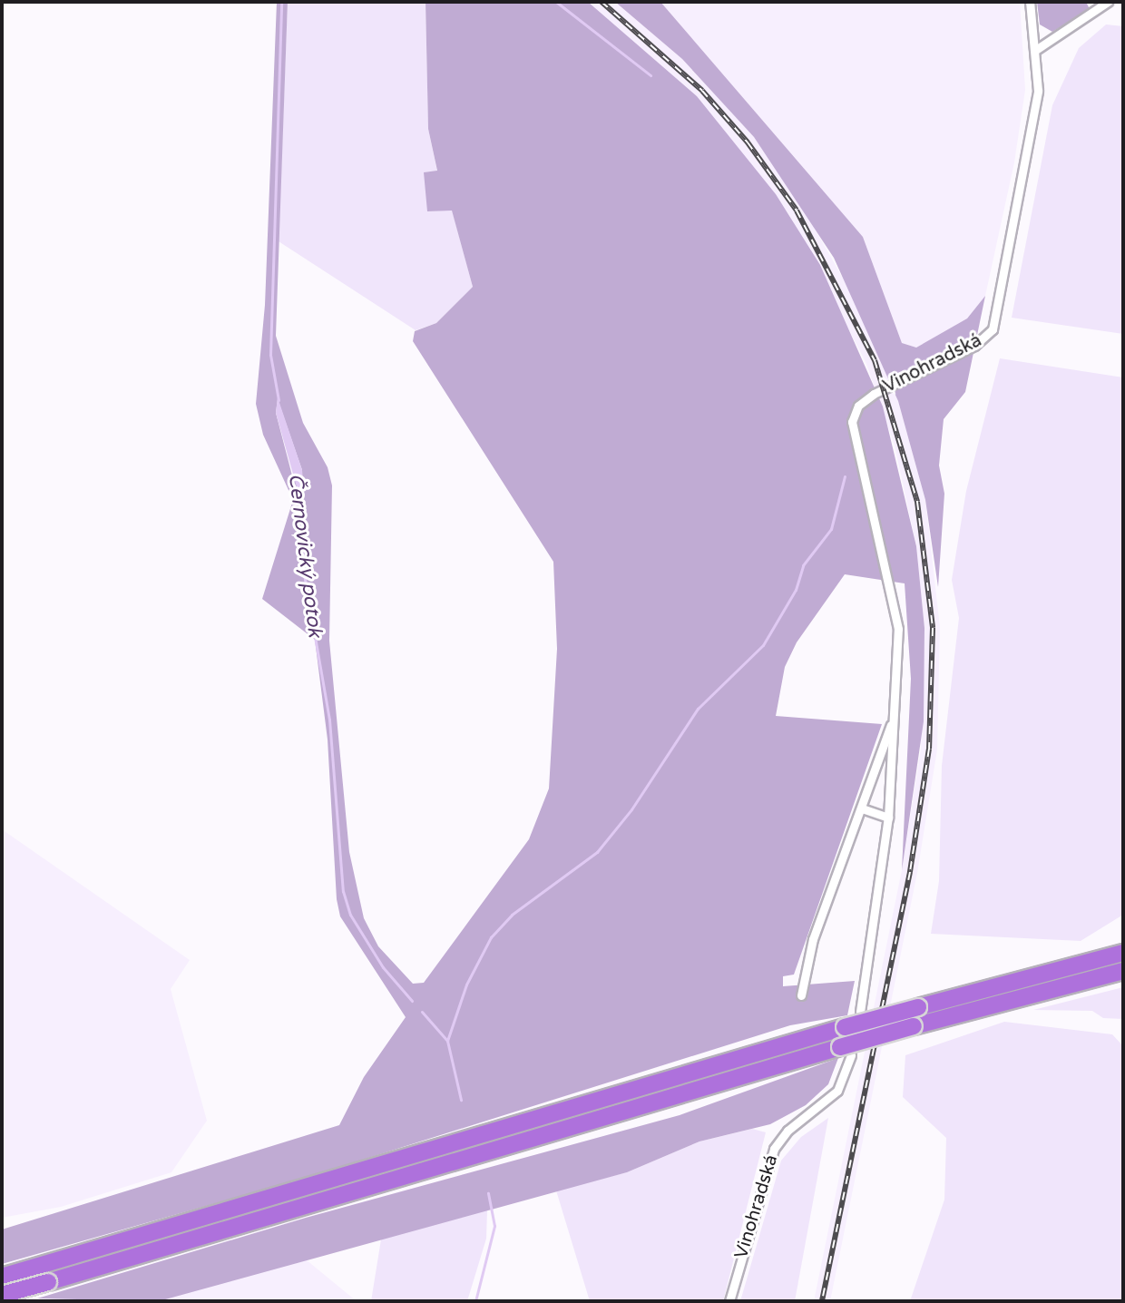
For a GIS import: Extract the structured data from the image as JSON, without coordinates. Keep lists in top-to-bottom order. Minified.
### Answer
{"streets":{"street":["Vinohradská"]},"water":["Černovický potok"]}
